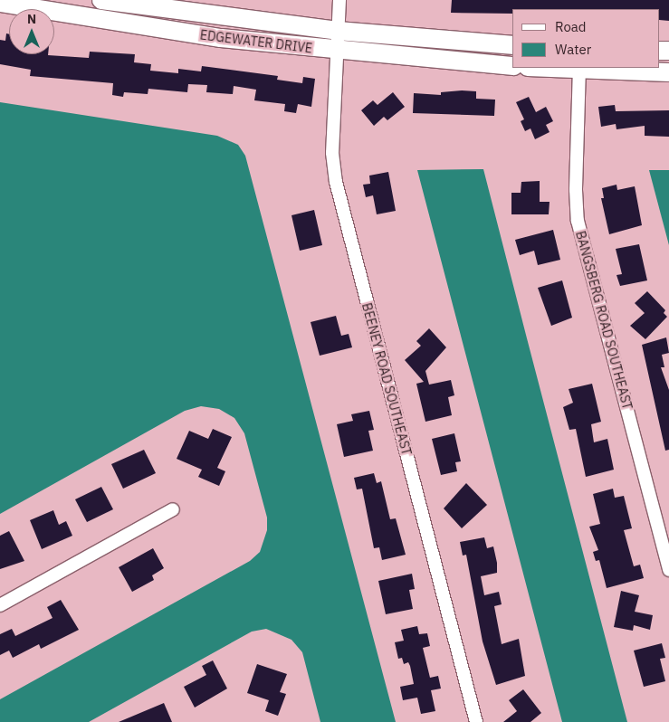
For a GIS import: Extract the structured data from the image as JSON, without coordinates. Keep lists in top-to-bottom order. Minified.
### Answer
{"streets":{"street":["EDGEWATER DRIVE","BANGSBERG ROAD SOUTHEAST","BEENEY ROAD SOUTHEAST"]},"crossings":[["EDGEWATER DRIVE","BEENEY ROAD SOUTHEAST"]],"legend":["Road","Water"],"north":"top"}
